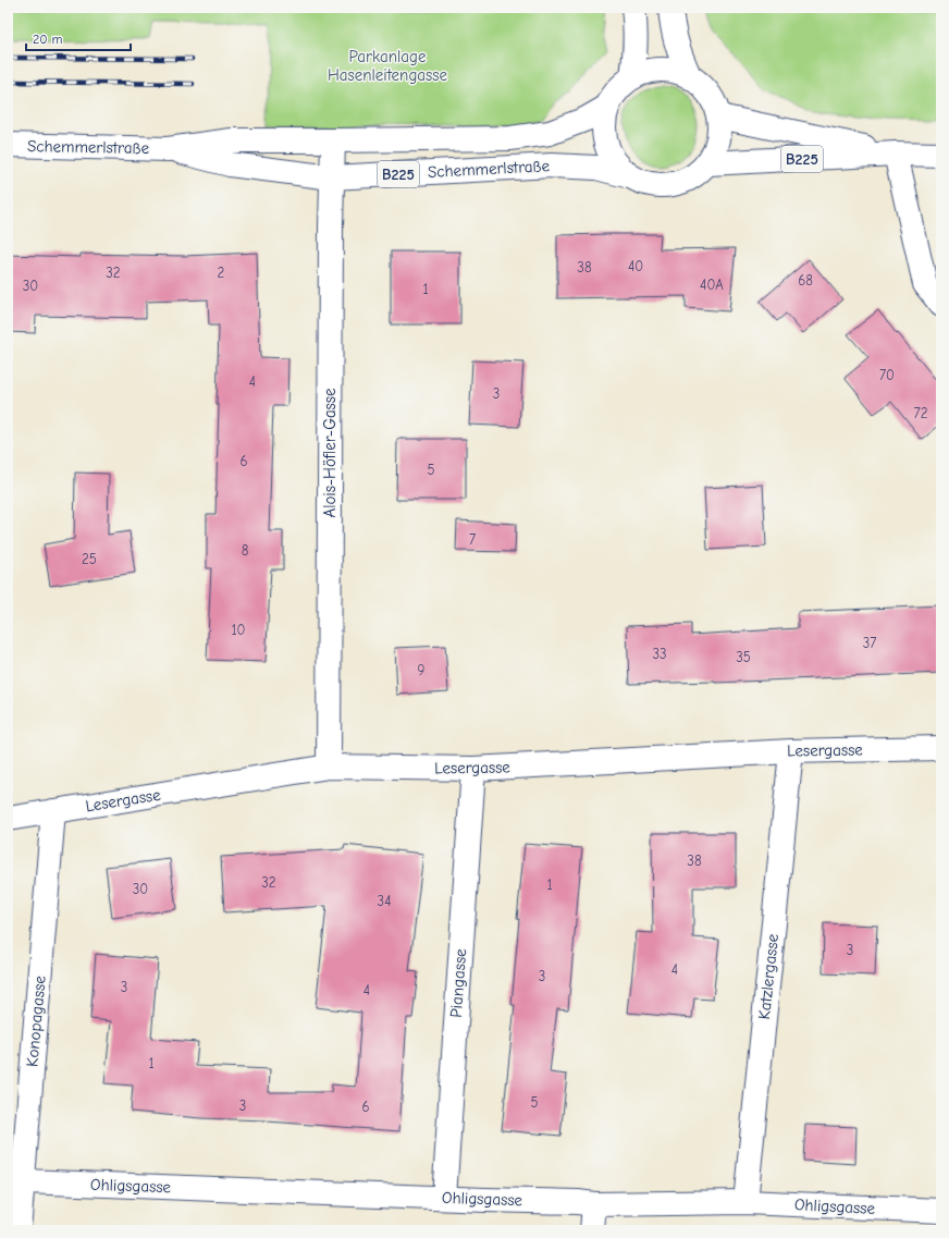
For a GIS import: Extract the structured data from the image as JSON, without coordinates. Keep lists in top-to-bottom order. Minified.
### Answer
{"streets":{"street":["Schemmerlstraße","B225","Alois-Höfler-Gasse","Lesergasse","Katzlergasse","Piangasse","Konopagasse","Ohligsgasse"]},"crossings":[["Schemmerlstraße","B225"],["Schemmerlstraße","Alois-Höfler-Gasse"],["Alois-Höfler-Gasse","Lesergasse"],["Lesergasse","Katzlergasse"],["Lesergasse","Piangasse"],["Lesergasse","Konopagasse"],["Katzlergasse","Ohligsgasse"],["Piangasse","Ohligsgasse"],["Konopagasse","Ohligsgasse"]],"parks":["Parkanlage Hasenleitengasse"],"house_numbers":["40","38","32","2","68","40A","30","1","70","4","3","72","6","5","7","8","25","10","37","33","35","9","38","32","1","30","34","3","4","3","3","4","1","5","3","6"],"scale_bar":"20 m"}
